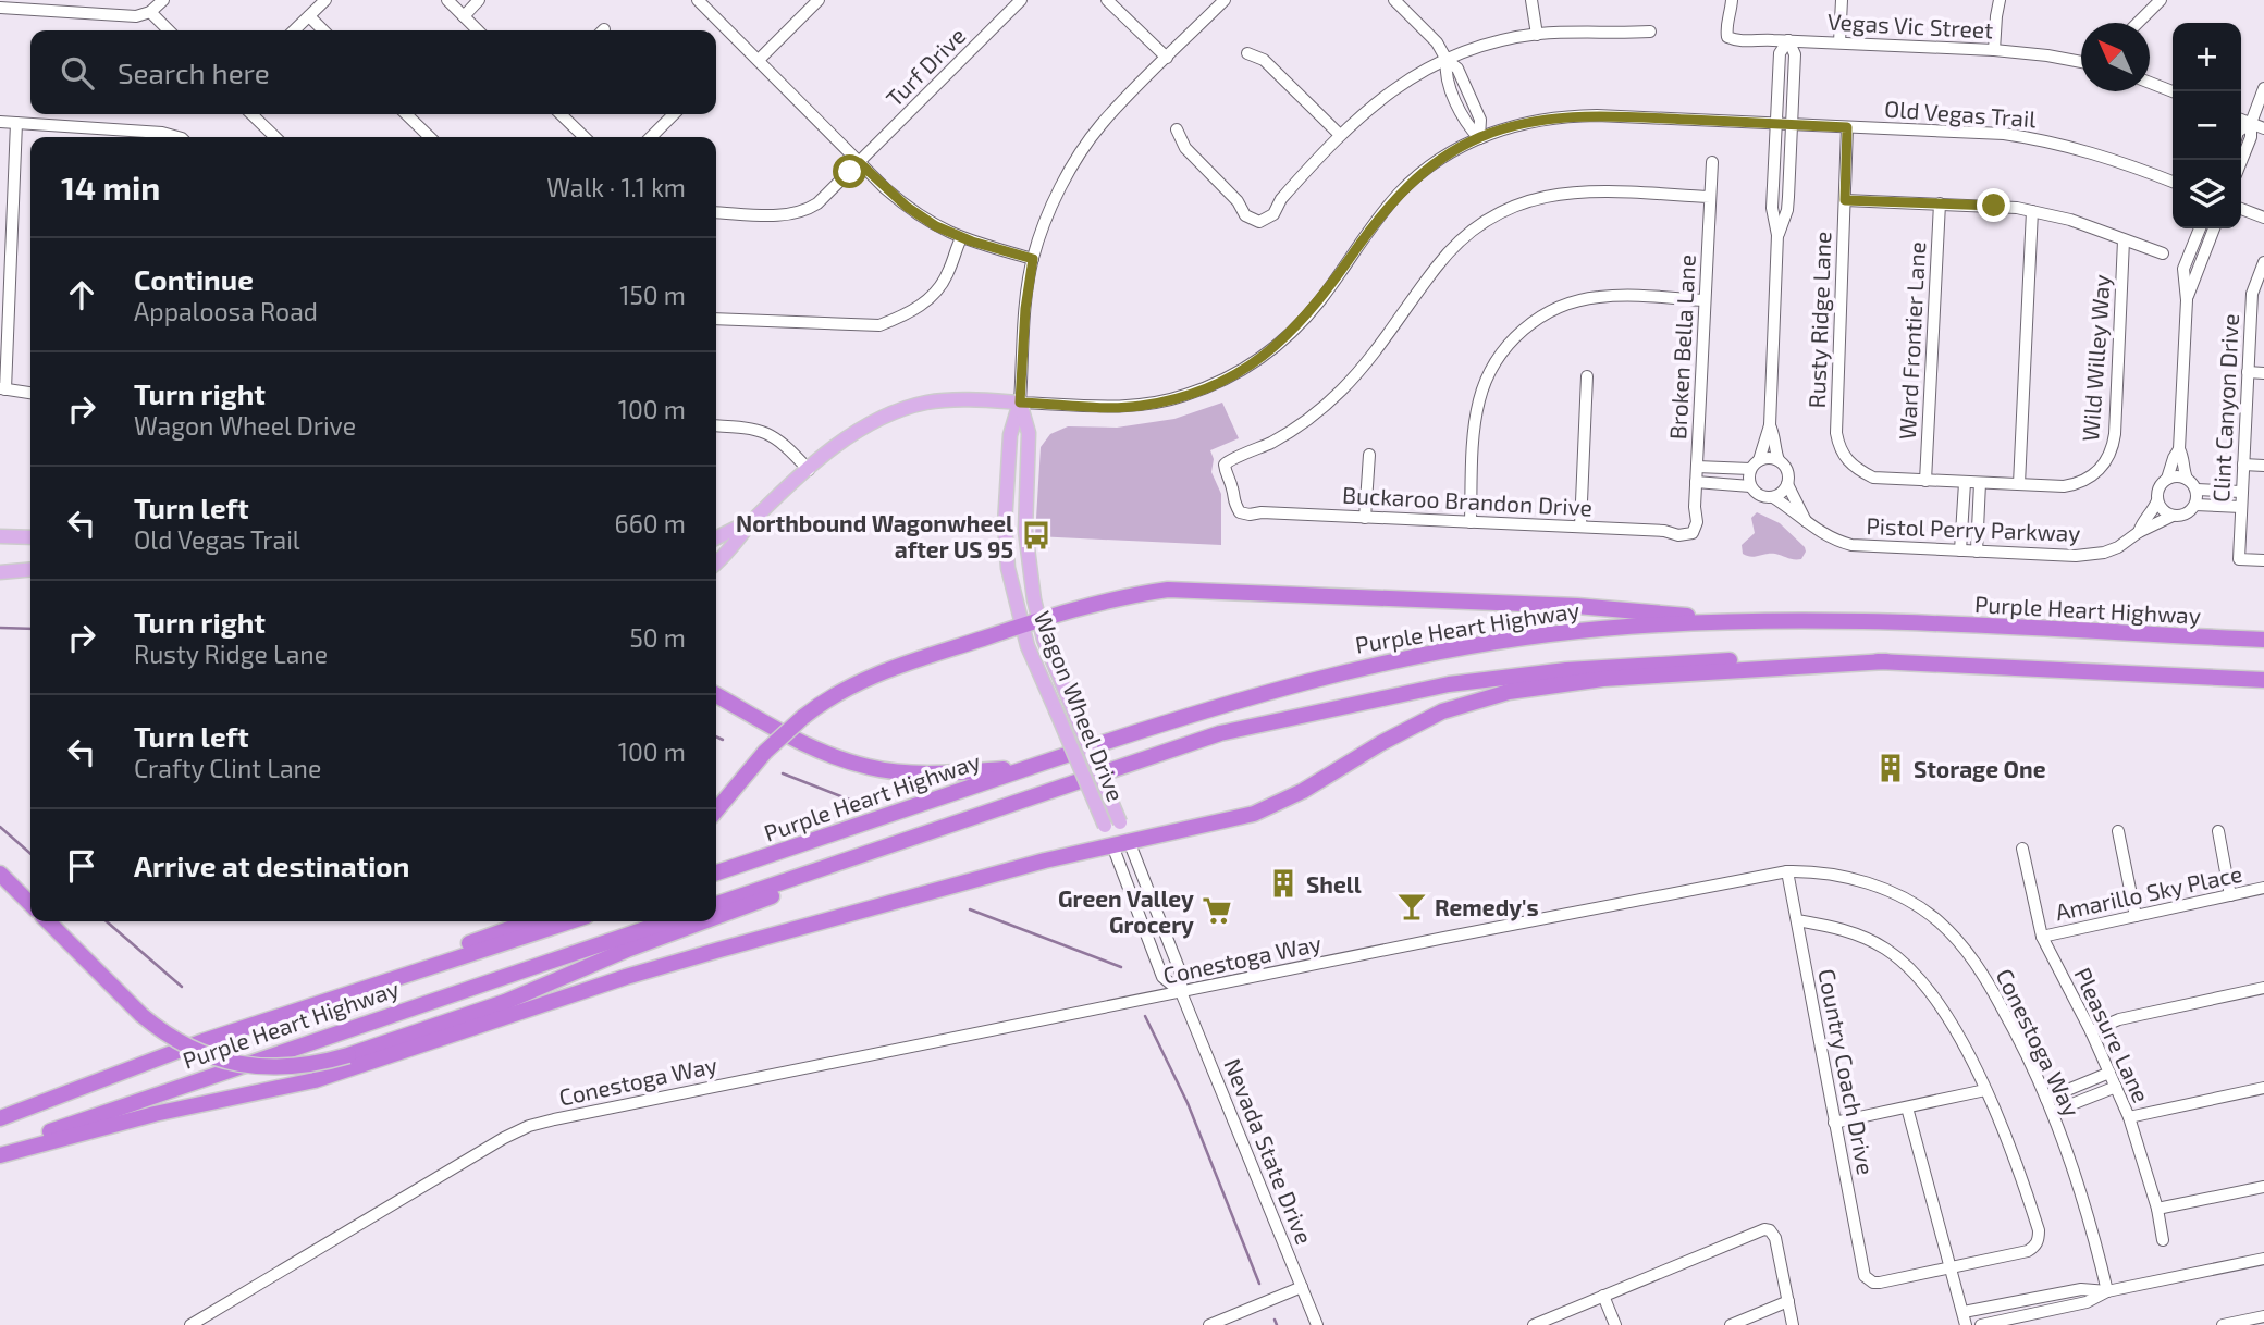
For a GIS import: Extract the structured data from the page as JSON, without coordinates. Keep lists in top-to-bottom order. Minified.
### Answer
{"streets":{"highway":["Purple Heart Highway"],"main road":["Wagon Wheel Drive"],"street":["Vegas Vic Street","Turf Drive","Old Vegas Trail","Rusty Ridge Lane","Ward Frontier Lane","Broken Bella Lane","Wild Willey Way","Clint Canyon Drive","Buckaroo Brandon Drive","Pistol Perry Parkway","Amarillo Sky Place","Conestoga Way","Pleasure Lane","Country Coach Drive","Nevada State Drive"]},"crossings":[["Old Vegas Trail","Rusty Ridge Lane"],["Old Vegas Trail","Wagon Wheel Drive"],["Rusty Ridge Lane","Ward Frontier Lane"],["Broken Bella Lane","Buckaroo Brandon Drive"],["Wagon Wheel Drive","Nevada State Drive"],["Amarillo Sky Place","Pleasure Lane"],["Conestoga Way","Country Coach Drive"],["Conestoga Way","Nevada State Drive"]],"places":{"bus stop":["Northbound Wagonwheel after US 95"],"building":["Storage One","Shell"],"bar":["Remedy's"],"supermarket":["Green Valley Grocery"]},"north":"top left","page":{"map_buttons":["+","−"],"search":"Search here","heading":["14 min","Walk · 1.1 km"],"list":[["Continue","Appaloosa Road","150 m"],["Turn right","Wagon Wheel Drive","100 m"],["Turn left","Old Vegas Trail","660 m"],["Turn right","Rusty Ridge Lane","50 m"],["Turn left","Crafty Clint Lane","100 m"],"Arrive at destination"]}}
